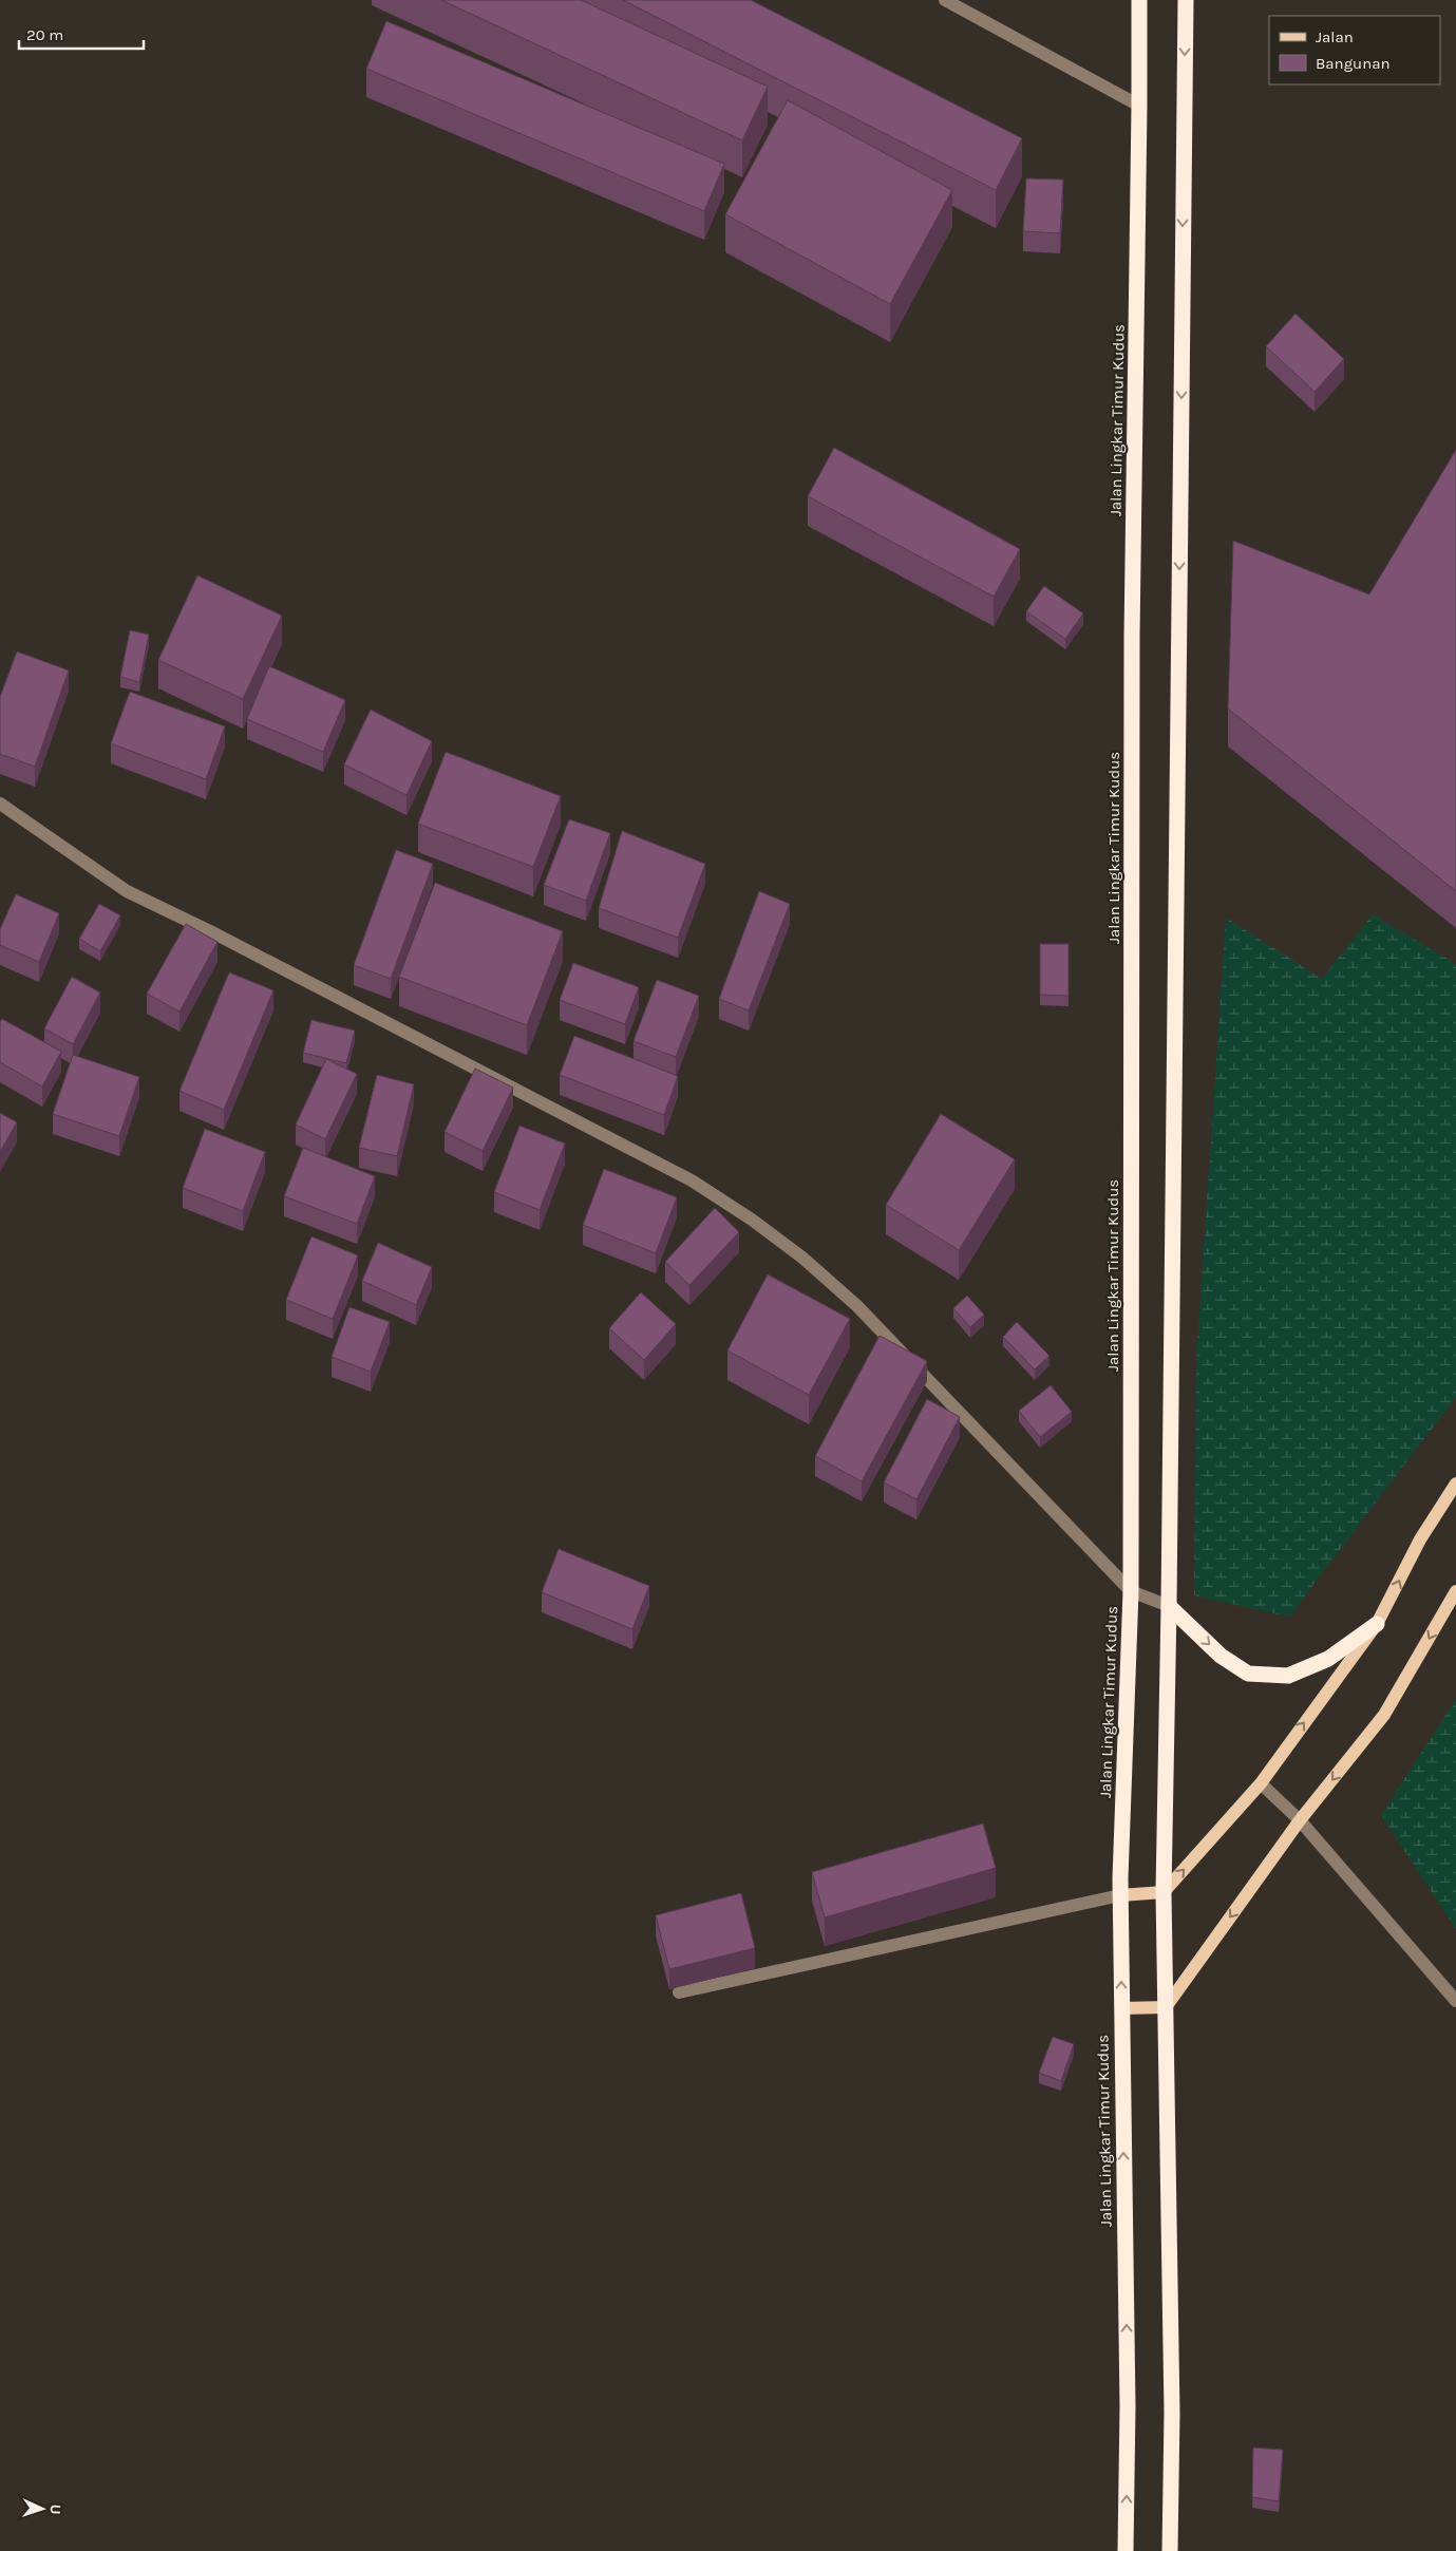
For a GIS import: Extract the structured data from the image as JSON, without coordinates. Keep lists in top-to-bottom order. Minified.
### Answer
{"streets":{"highway":["Jalan Lingkar Timur Kudus"]},"legend":["Jalan","Bangunan"],"scale_bar":"20 m","north":"right"}
